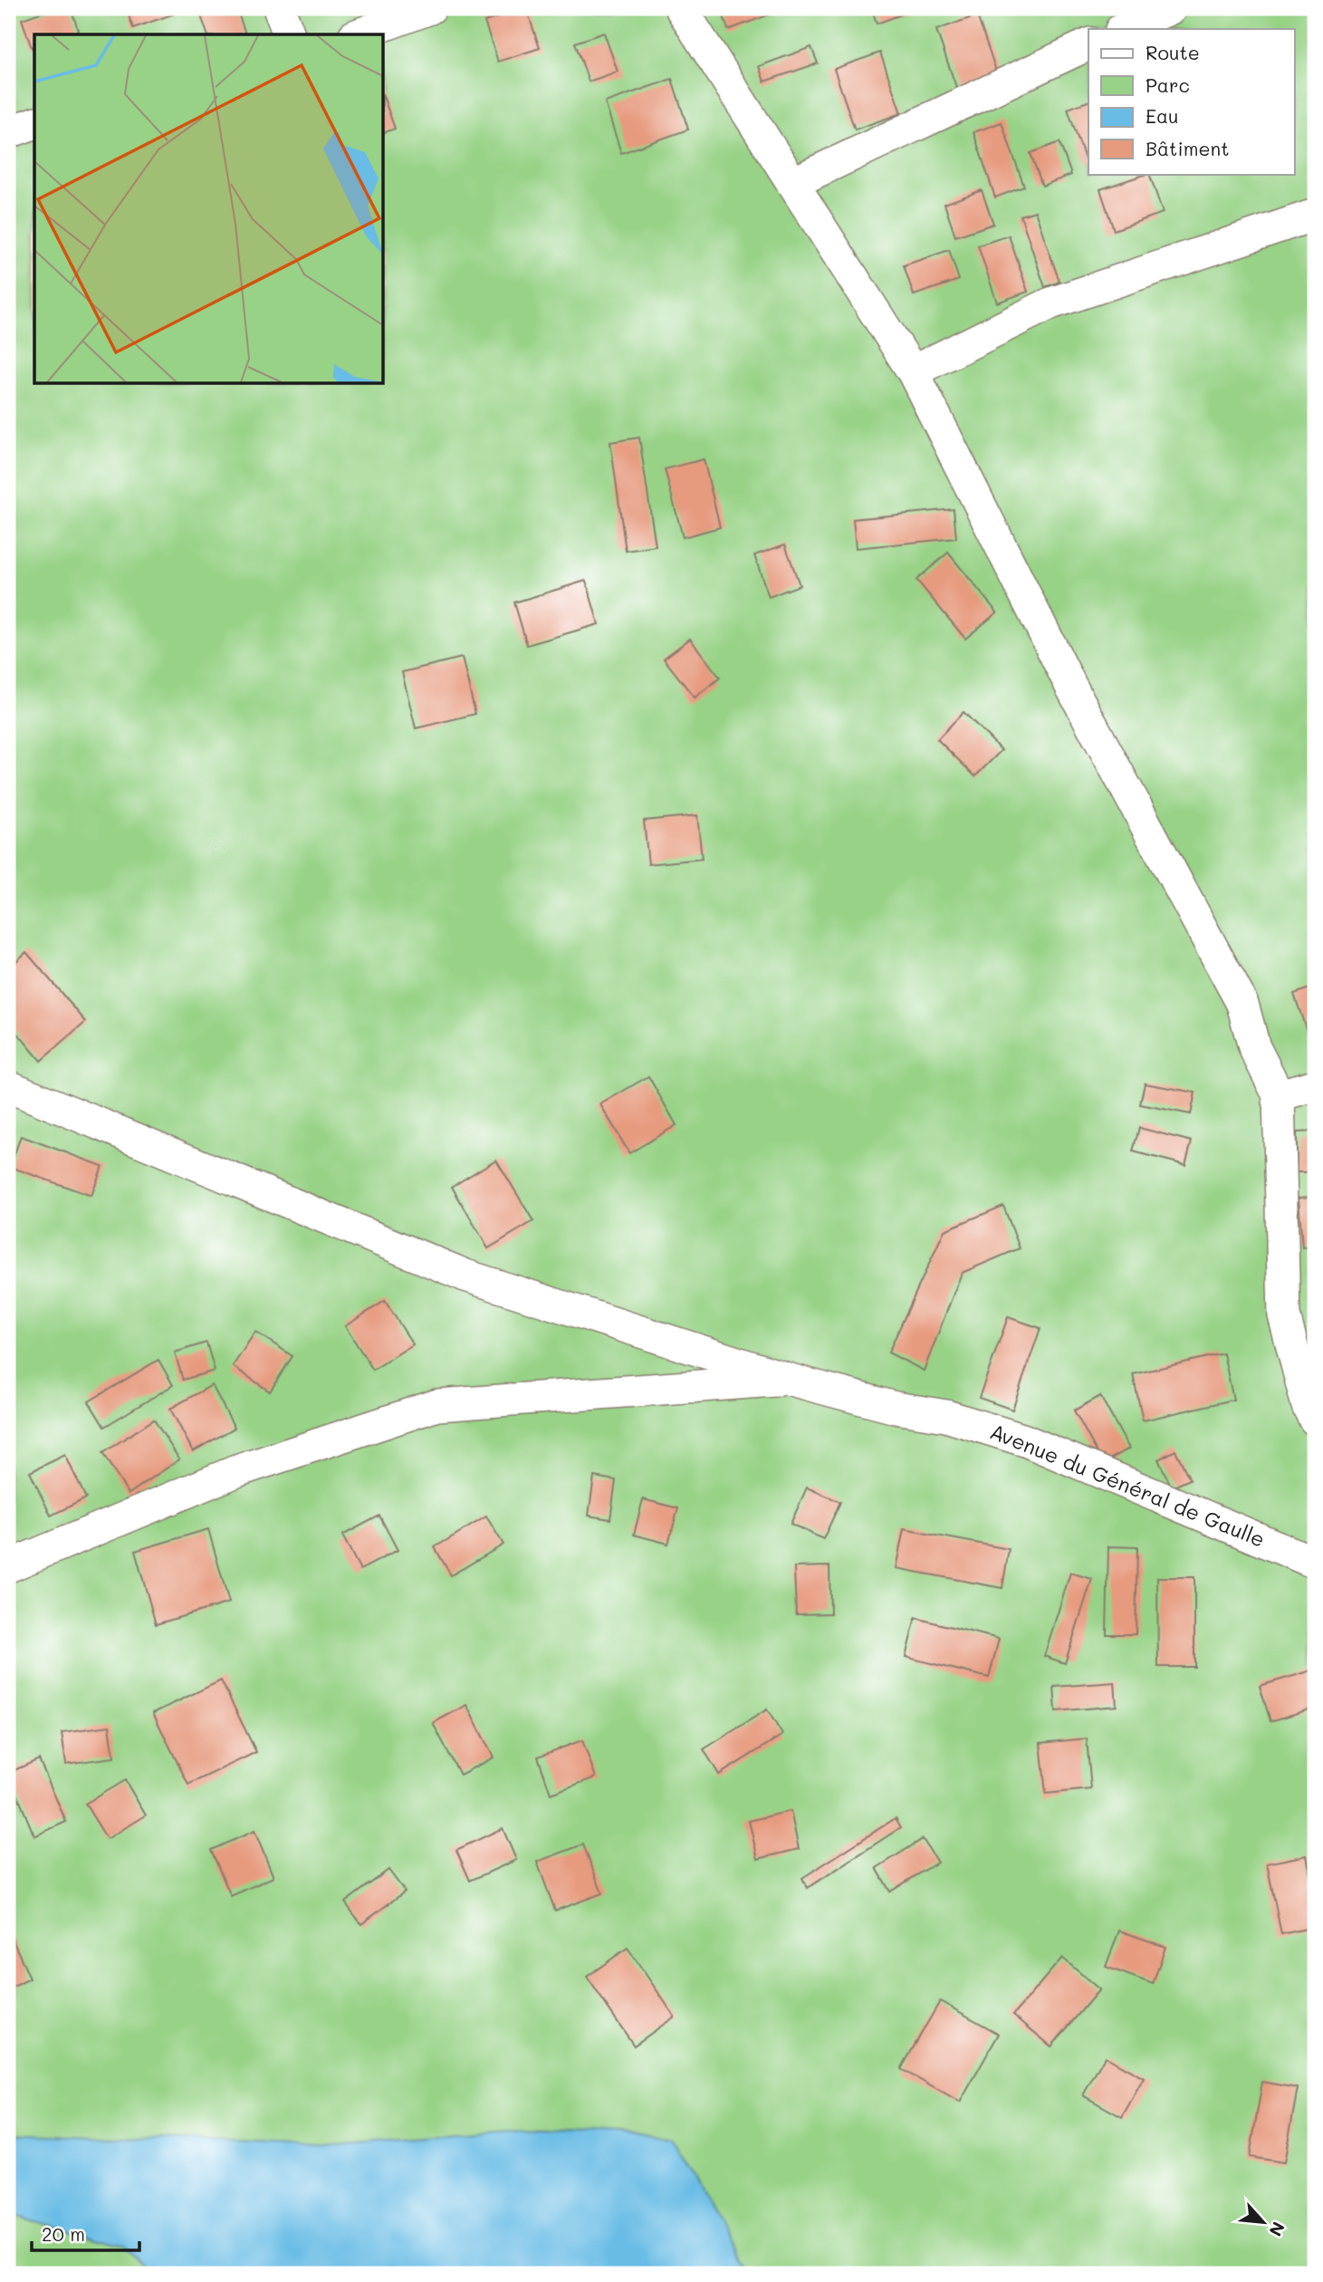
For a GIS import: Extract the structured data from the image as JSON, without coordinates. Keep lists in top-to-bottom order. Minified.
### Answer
{"streets":{"street":["Avenue du Général de Gaulle"]},"legend":["Route","Parc","Eau","Bâtiment"],"scale_bar":"20 m","north":"bottom right"}
